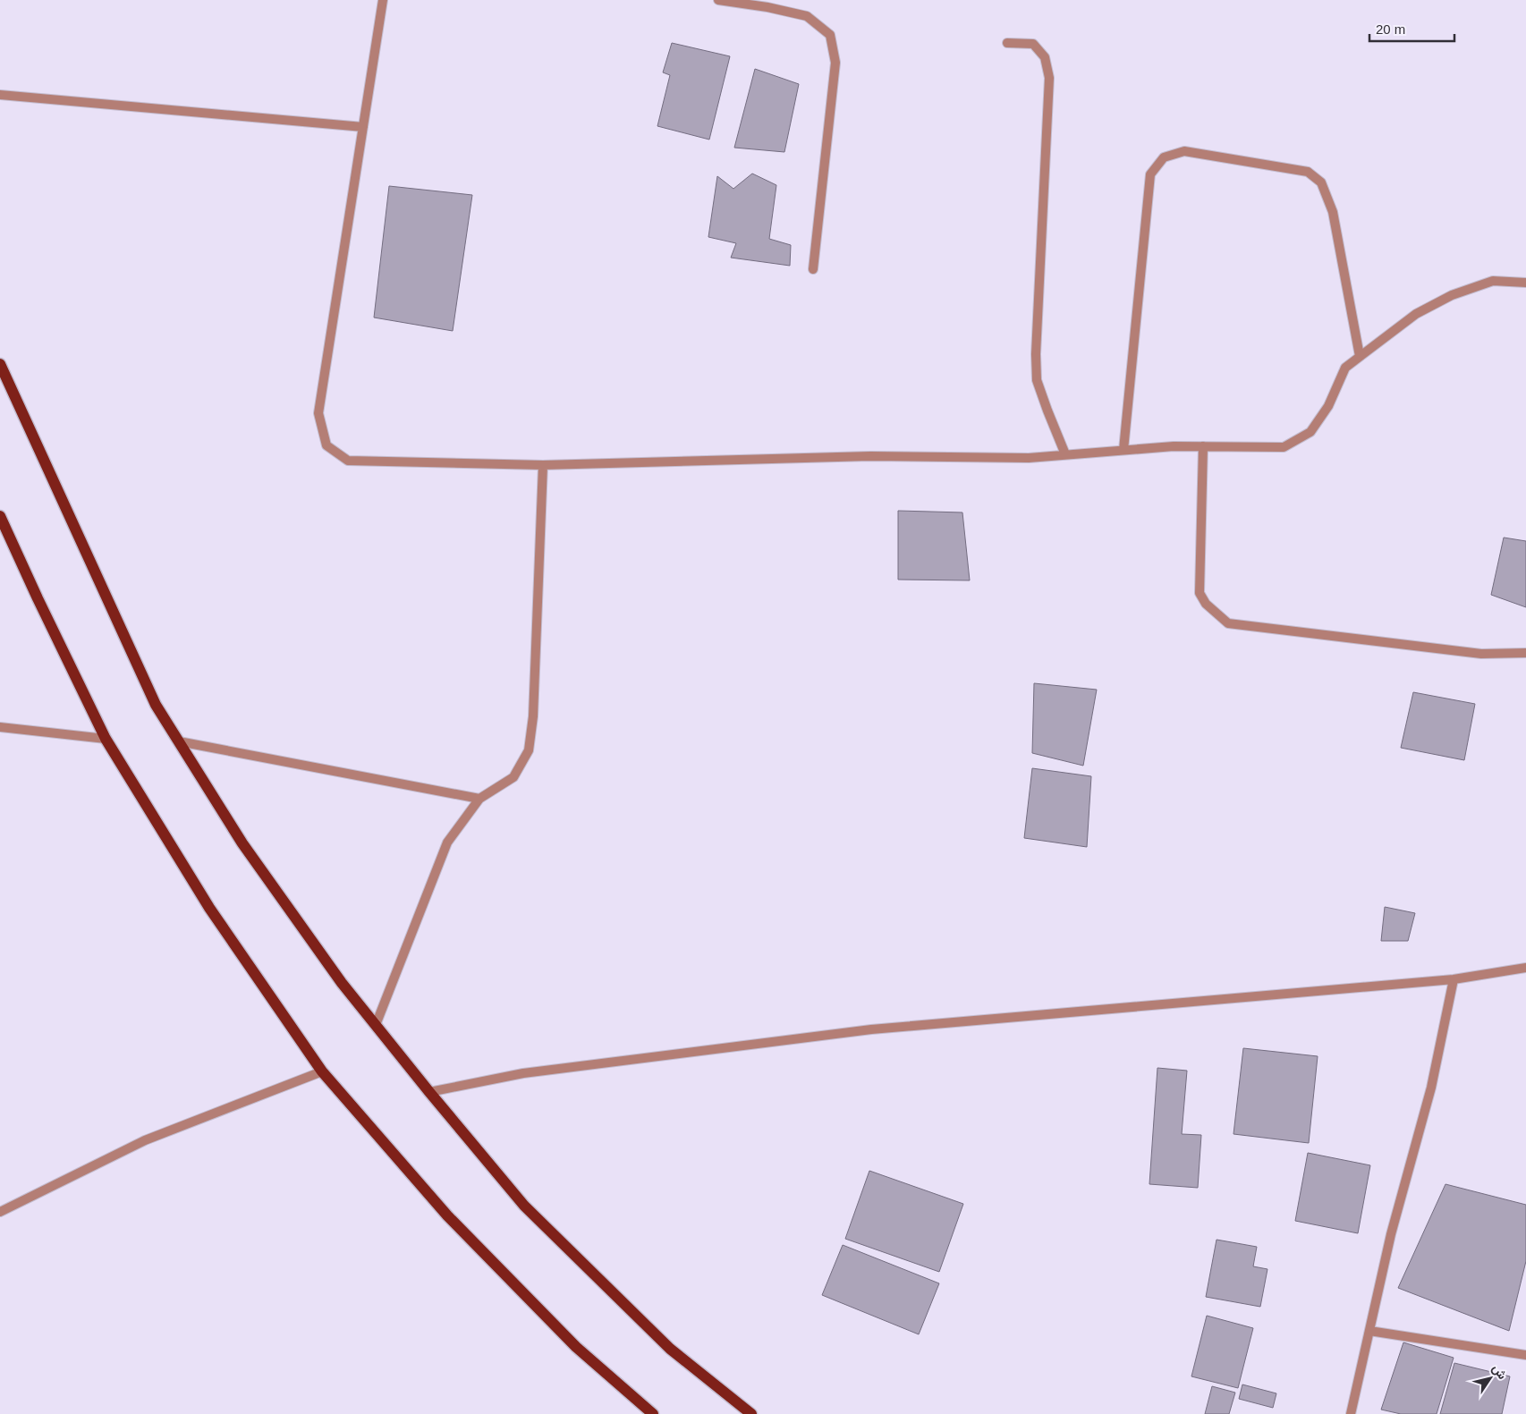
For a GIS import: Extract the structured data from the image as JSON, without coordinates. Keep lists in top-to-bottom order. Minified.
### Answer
{"scale_bar":"20 m","north":"top right"}
